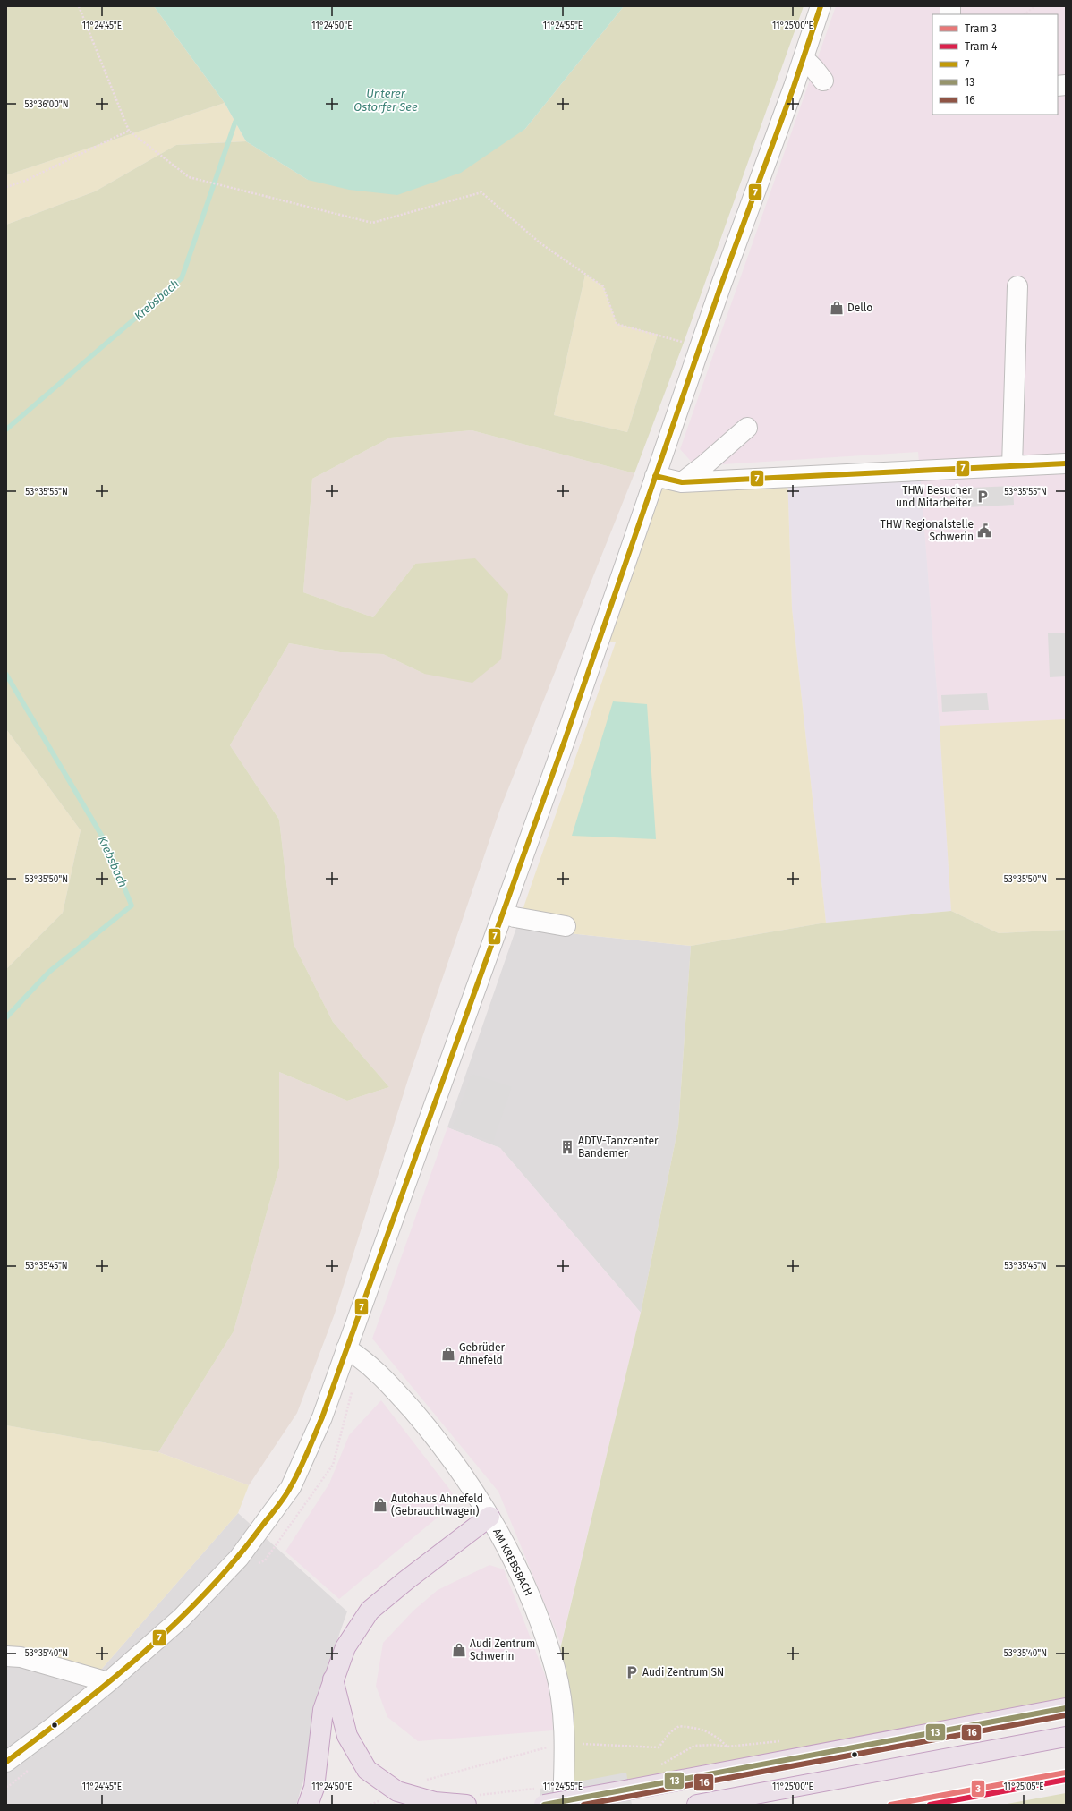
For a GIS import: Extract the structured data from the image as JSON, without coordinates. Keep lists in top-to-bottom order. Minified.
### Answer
{"streets":{"street":["AM KREBSBACH"]},"water":["Unterer Ostorfer See","Krebsbach"],"places":{"shop":["Dello","Gebrüder Ahnefeld","Autohaus Ahnefeld (Gebrauchtwagen)","Audi Zentrum Schwerin"],"parking":["THW Besucher und Mitarbeiter","Audi Zentrum SN"],"public building":["THW Regionalstelle Schwerin"],"building":["ADTV-Tanzcenter Bandemer"]},"lines":["transit line 7","transit line 13","transit line 16","tram line 3","tram line 4"],"legend":["Tram 3","Tram 4","7","13","16"],"coordinates":["11°24'45\"E","11°24'50\"E","11°24'55\"E","11°25'00\"E","53°36'00\"N","53°35'55\"N","53°35'50\"N","53°35'45\"N","53°35'40\"N","11°25'05\"E"]}
